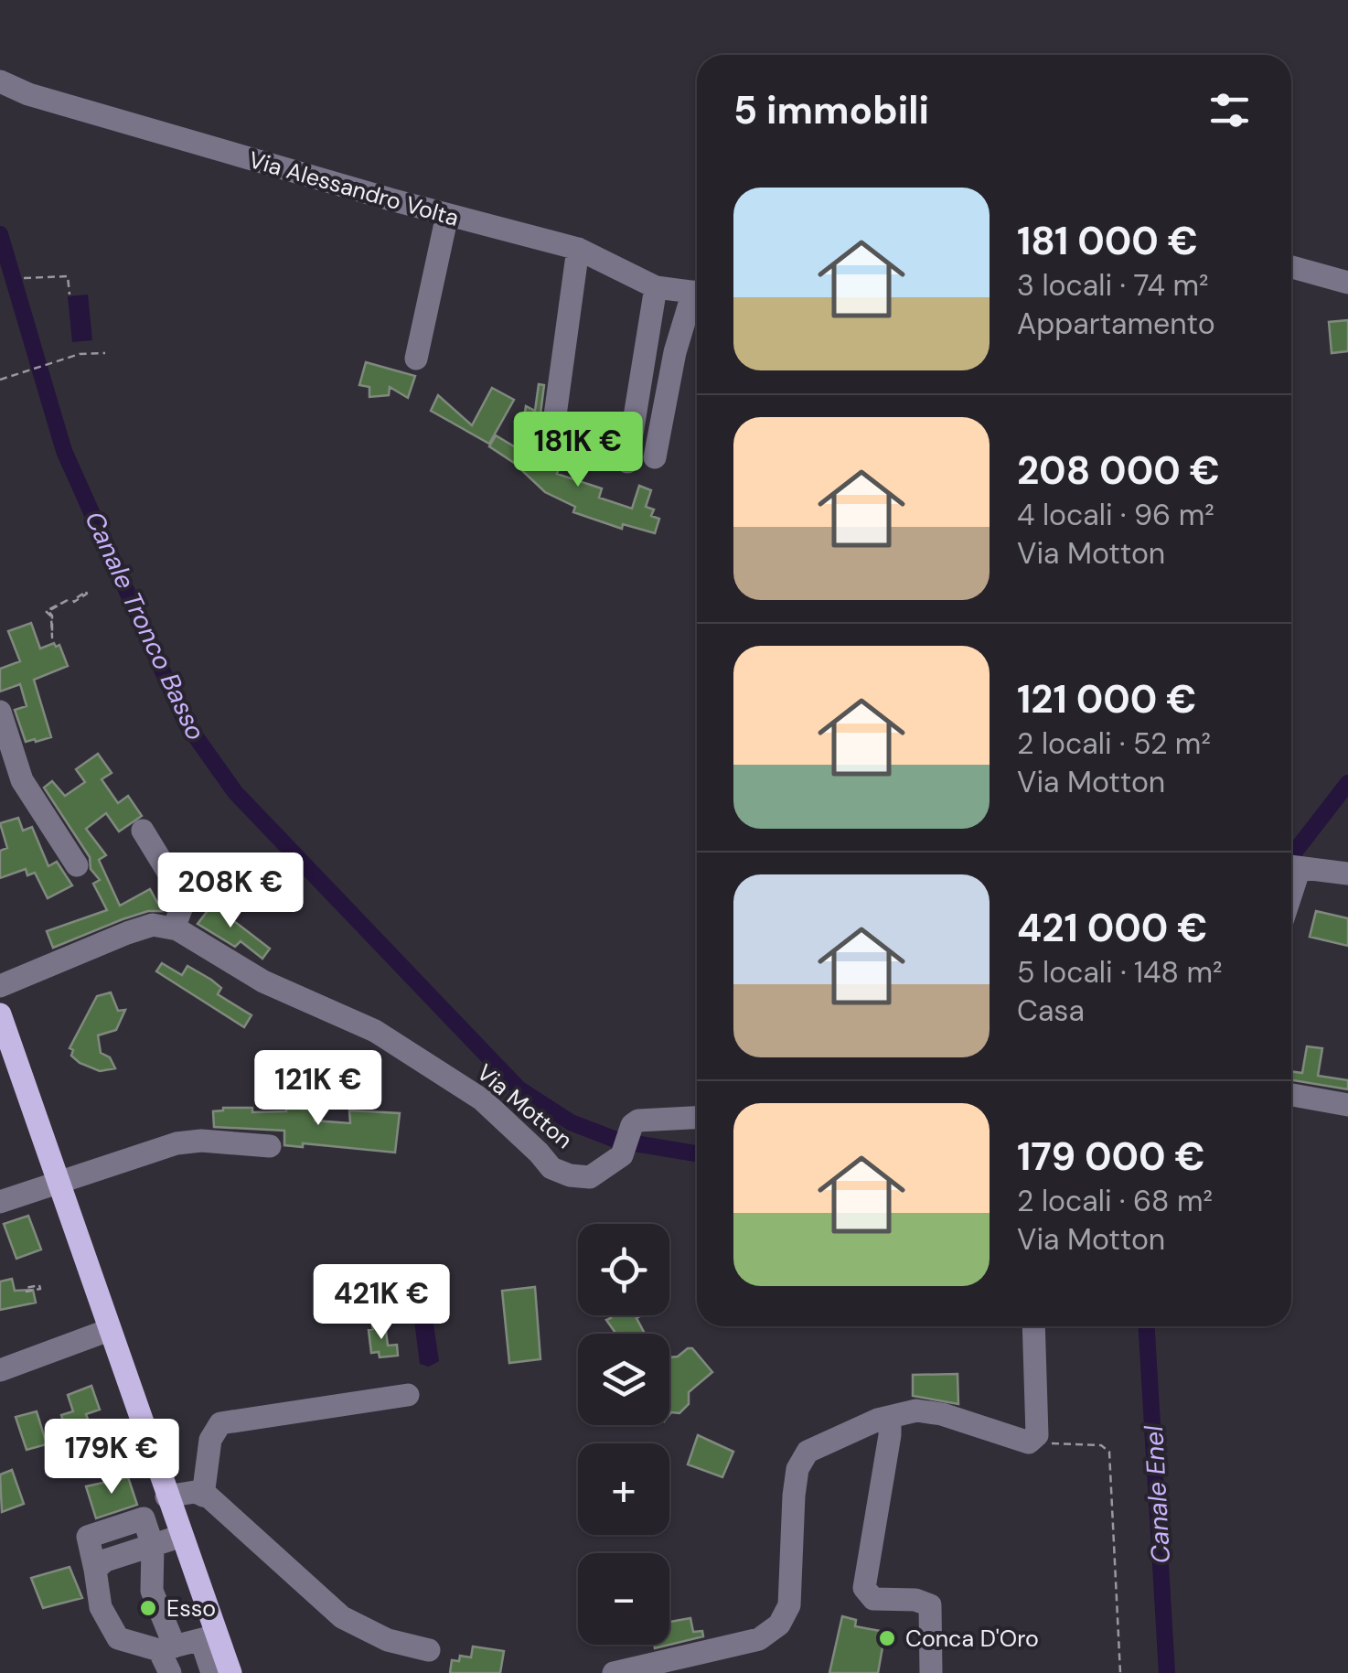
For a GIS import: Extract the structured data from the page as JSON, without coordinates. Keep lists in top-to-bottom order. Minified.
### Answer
{"streets":{"street":["Via Alessandro Volta","Via Motton"]},"water":["Canale Tronco Basso","Canale Enel"],"places":["Esso","Conca D'Oro"],"page":{"heading":"5 immobili","list":[{"name":"181 000 €","note":"3 locali · 74 m² · Appartamento"},{"name":"208 000 €","note":"4 locali · 96 m² · Via Motton"},{"name":"121 000 €","note":"2 locali · 52 m² · Via Motton"},{"name":"421 000 €","note":"5 locali · 148 m² · Casa"},{"name":"179 000 €","note":"2 locali · 68 m² · Via Motton"}],"price":["181K €","208K €","121K €","421K €","179K €"],"map_buttons":["+","−"]}}
